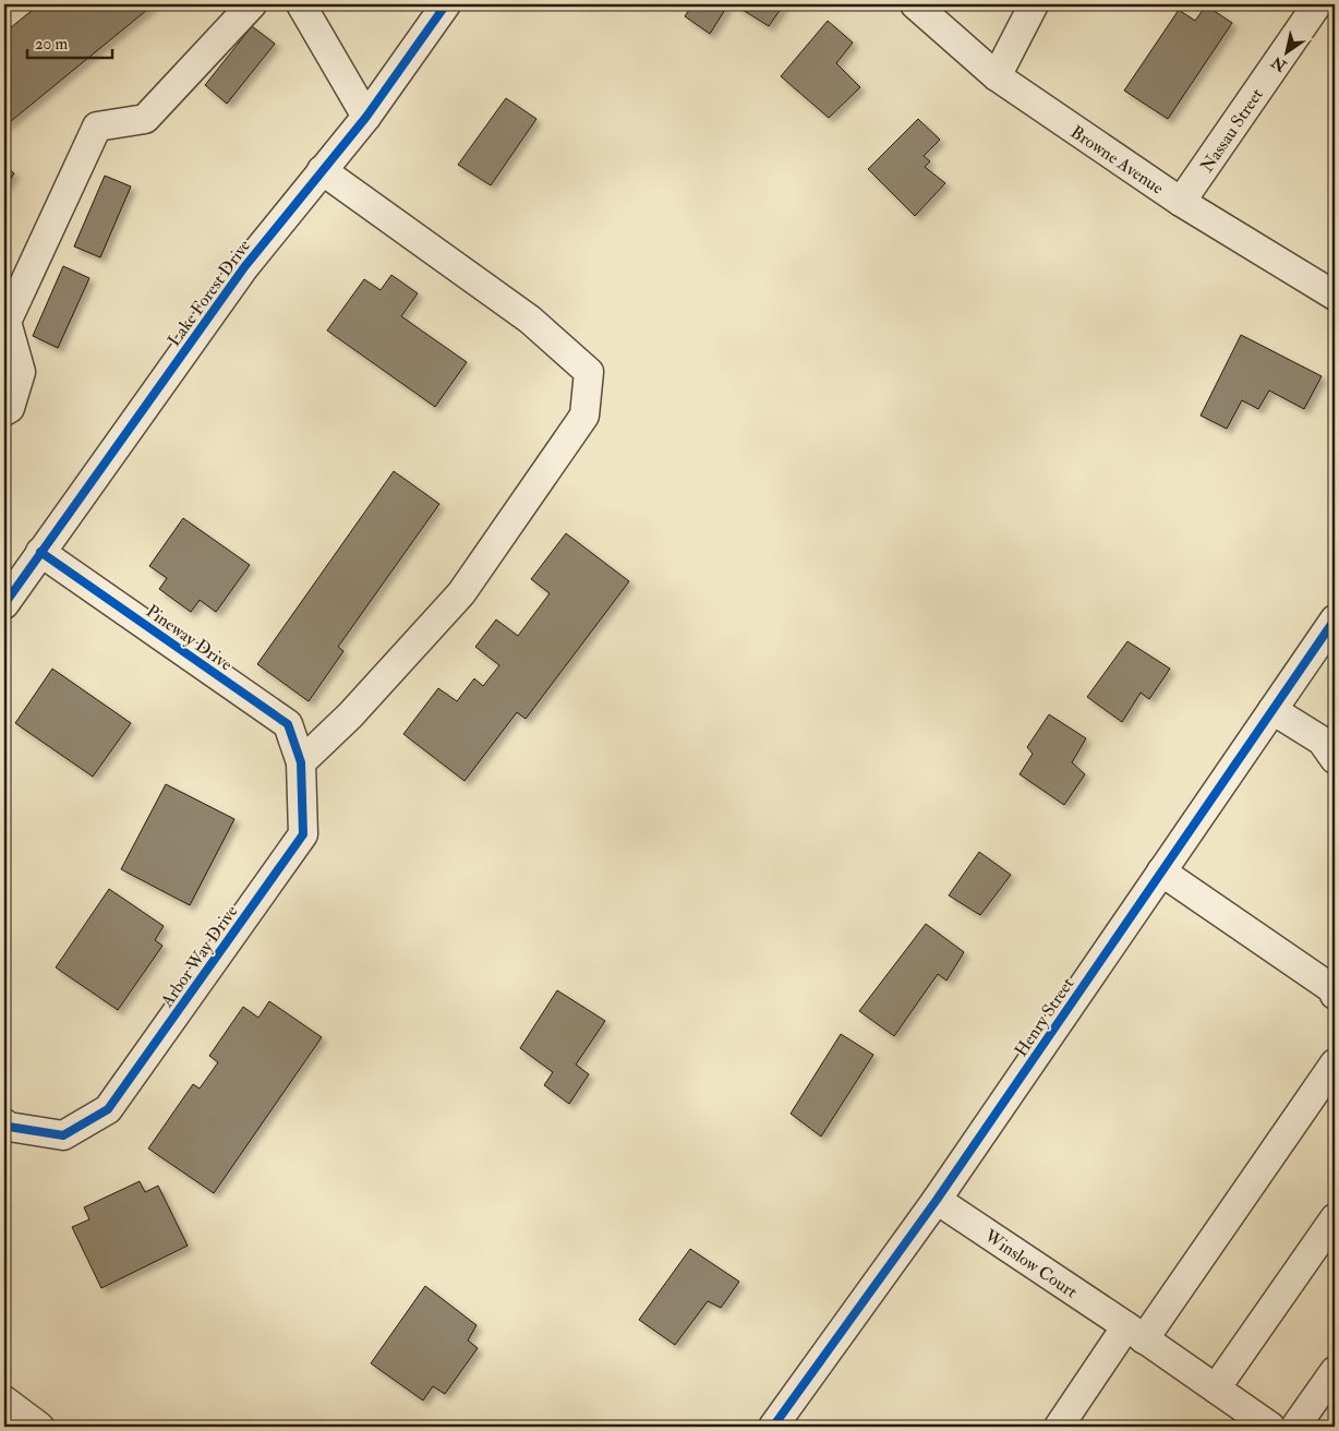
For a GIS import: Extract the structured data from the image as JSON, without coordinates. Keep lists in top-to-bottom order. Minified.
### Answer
{"streets":{"street":["Nassau Street","Browne Avenue","Lake Forest Drive","Pineway Drive","Arbor Way Drive","Henry Street","Winslow Court"]},"crossings":[["Nassau Street","Browne Avenue"],["Lake Forest Drive","Pineway Drive"],["Pineway Drive","Arbor Way Drive"],["Henry Street","Winslow Court"]],"scale_bar":"20 m","north":"bottom left"}
